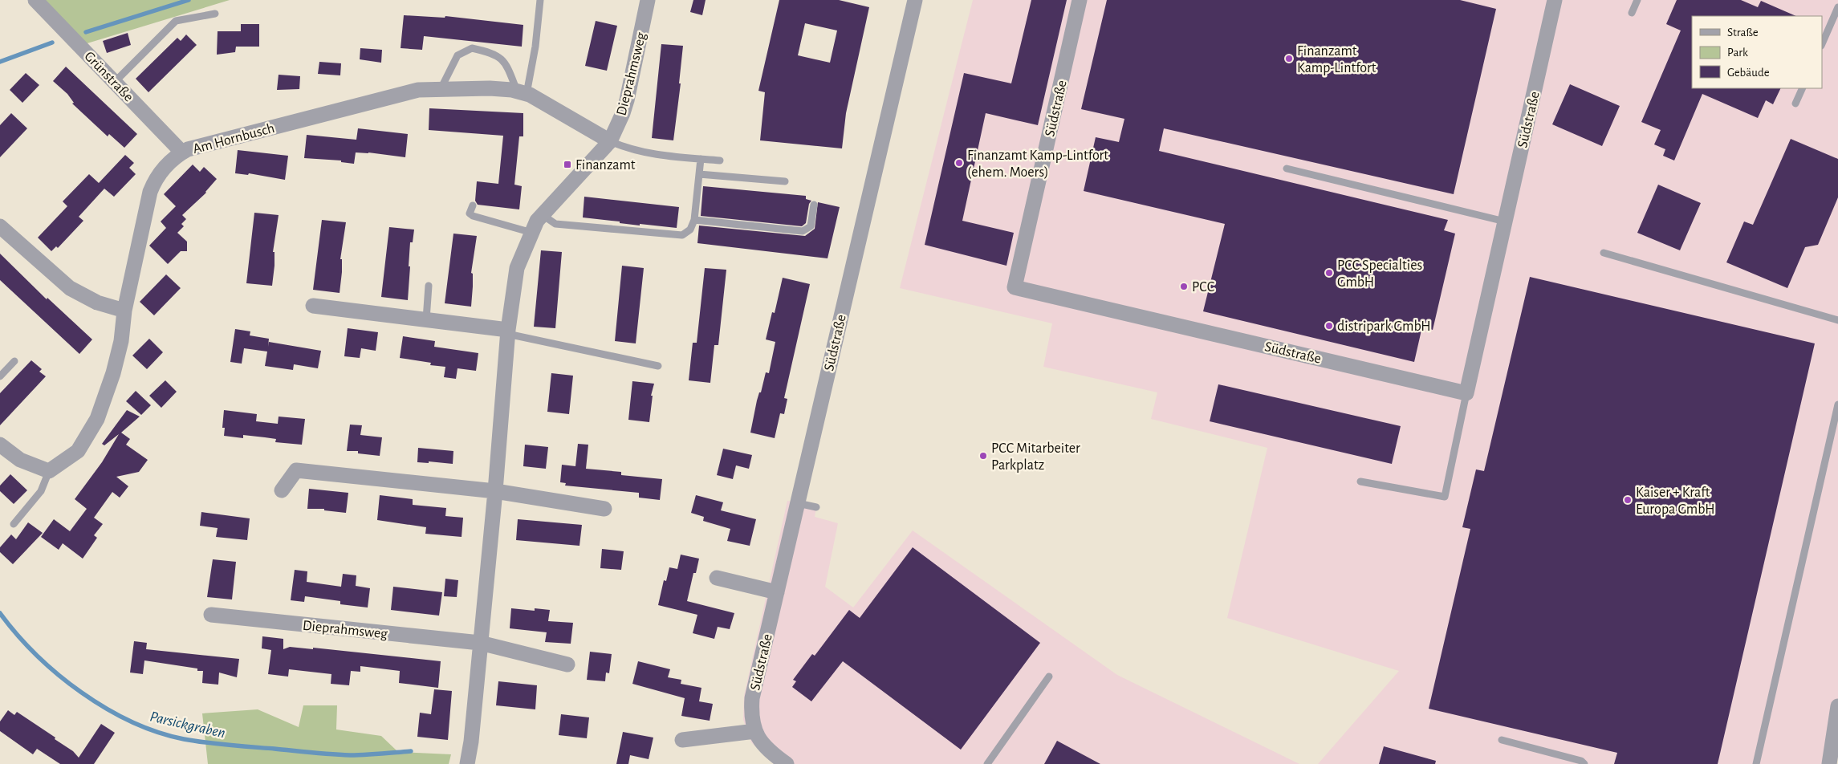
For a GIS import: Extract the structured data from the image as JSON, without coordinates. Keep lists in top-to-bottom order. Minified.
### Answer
{"streets":{"street":["Dieprahmsweg","Grünstraße","Südstraße","Am Hornbusch"]},"crossings":[["Dieprahmsweg","Am Hornbusch"],["Grünstraße","Am Hornbusch"]],"water":["Parsickgraben"],"places":{"other":["Finanzamt Kamp-Lintfort","Finanzamt Kamp-Lintfort (ehem. Moers)","PCC Specialties GmbH","PCC","distripark GmbH","PCC Mitarbeiter Parkplatz","Kaiser + Kraft Europa GmbH"],"transit":["Finanzamt"]},"legend":["Straße","Park","Gebäude"]}
